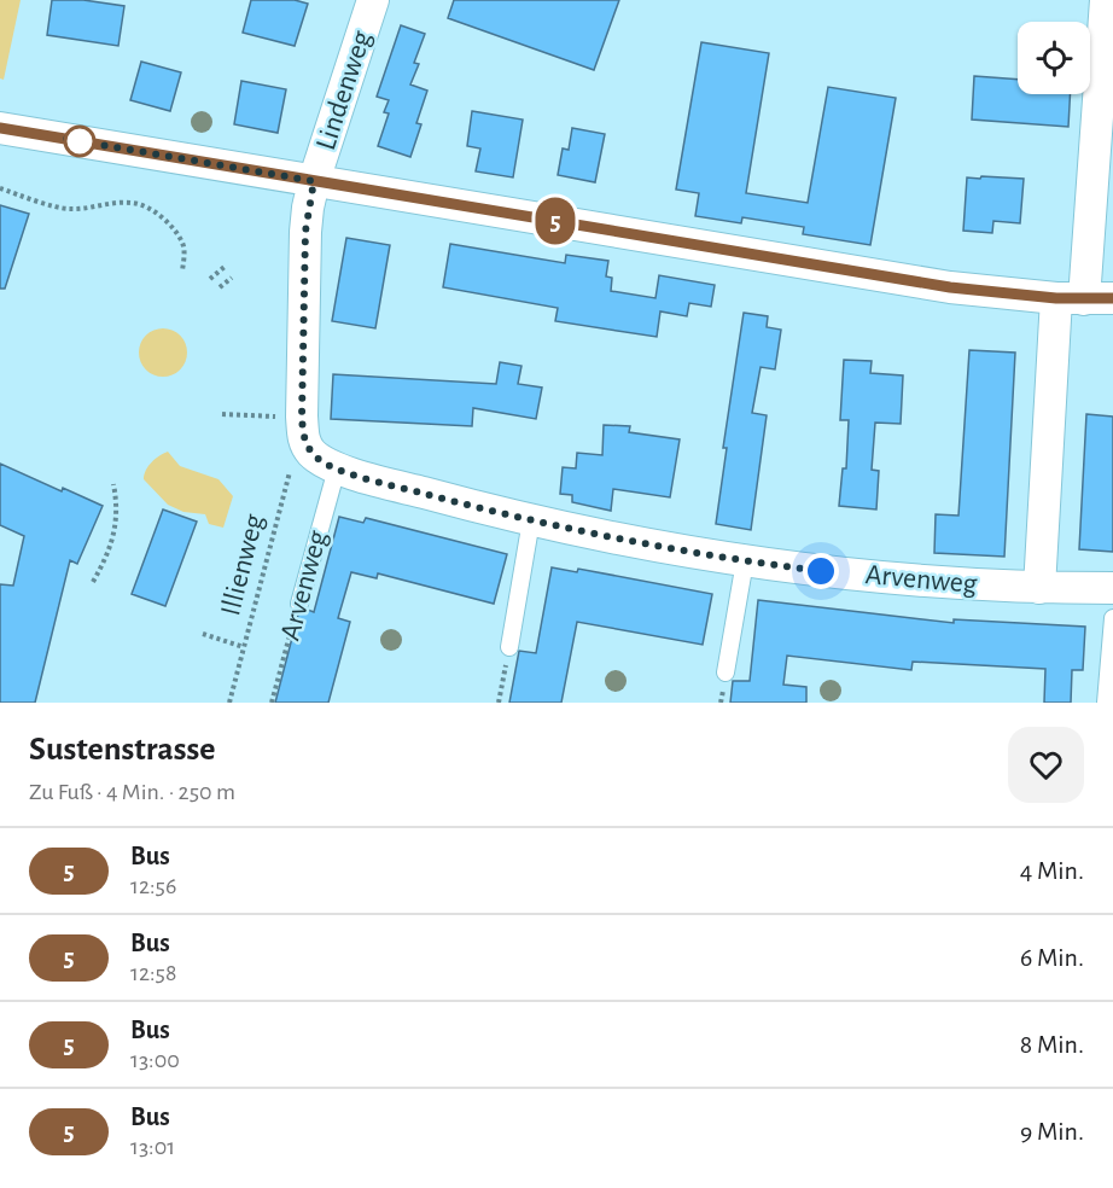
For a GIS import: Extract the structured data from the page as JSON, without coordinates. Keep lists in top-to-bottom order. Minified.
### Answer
{"streets":{"street":["Lindenweg","Arvenweg"],"path":["Illienweg"]},"crossings":[["Illienweg","Arvenweg"]],"lines":["bus line 5"],"page":{"on_map":"5","heading":["Sustenstrasse","Zu Fuß · 4 Min. · 250 m"],"list":[{"mark":"5","name":"Bus","note":"12:56","value":"4 Min."},{"mark":"5","name":"Bus","note":"12:58","value":"6 Min."},{"mark":"5","name":"Bus","note":"13:00","value":"8 Min."},{"mark":"5","name":"Bus","note":"13:01","value":"9 Min."}]}}
